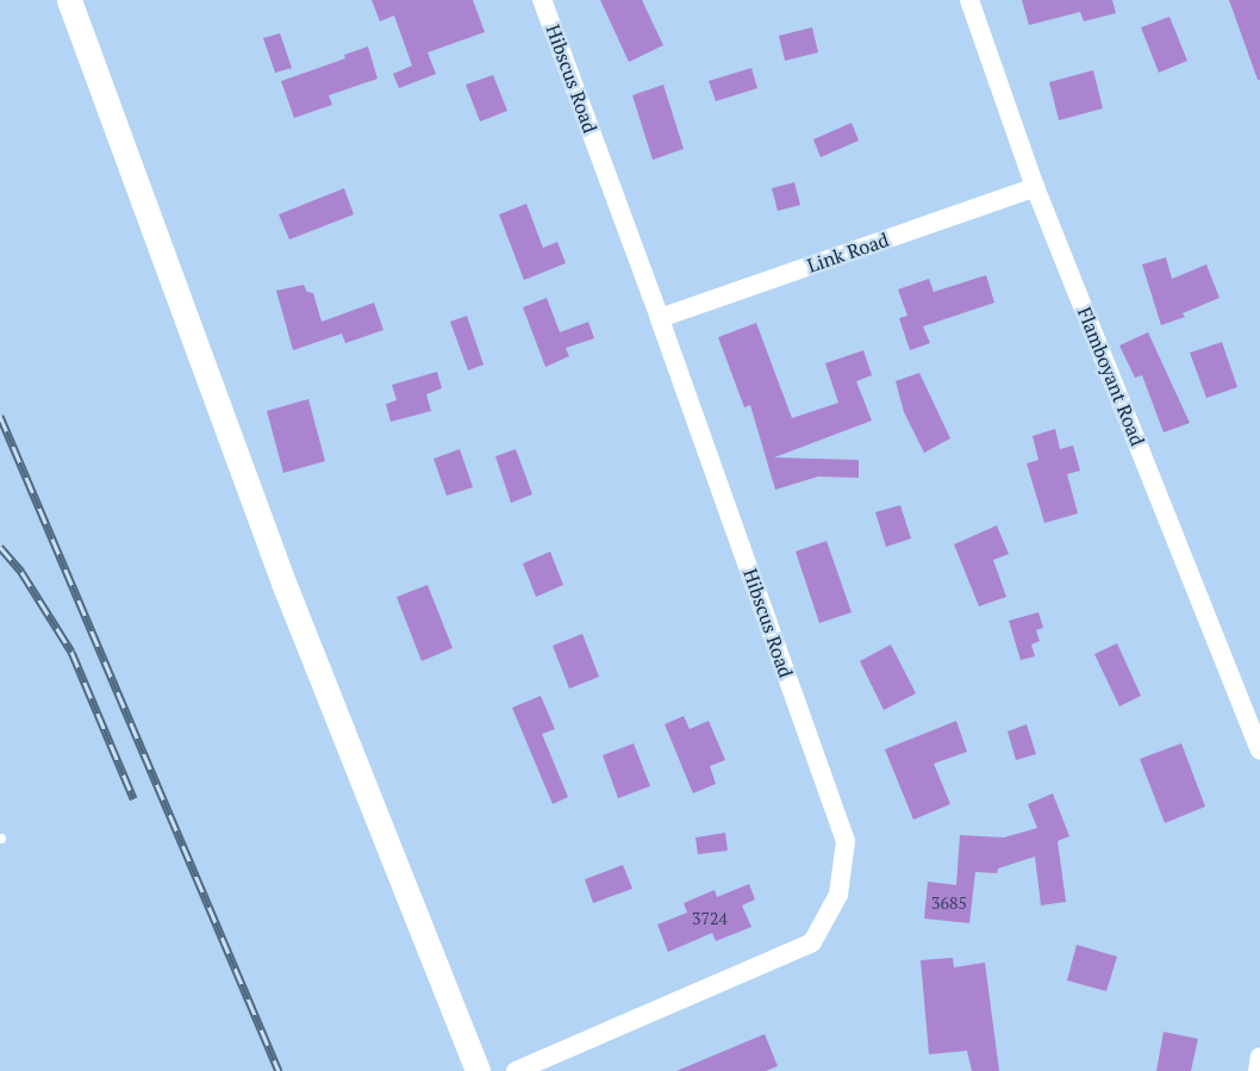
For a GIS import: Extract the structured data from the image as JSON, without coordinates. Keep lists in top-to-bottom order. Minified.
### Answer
{"streets":{"street":["Hibscus Road","Link Road","Flamboyant Road"]},"crossings":[["Hibscus Road","Link Road"],["Link Road","Flamboyant Road"]],"house_numbers":["3685","3724"]}
